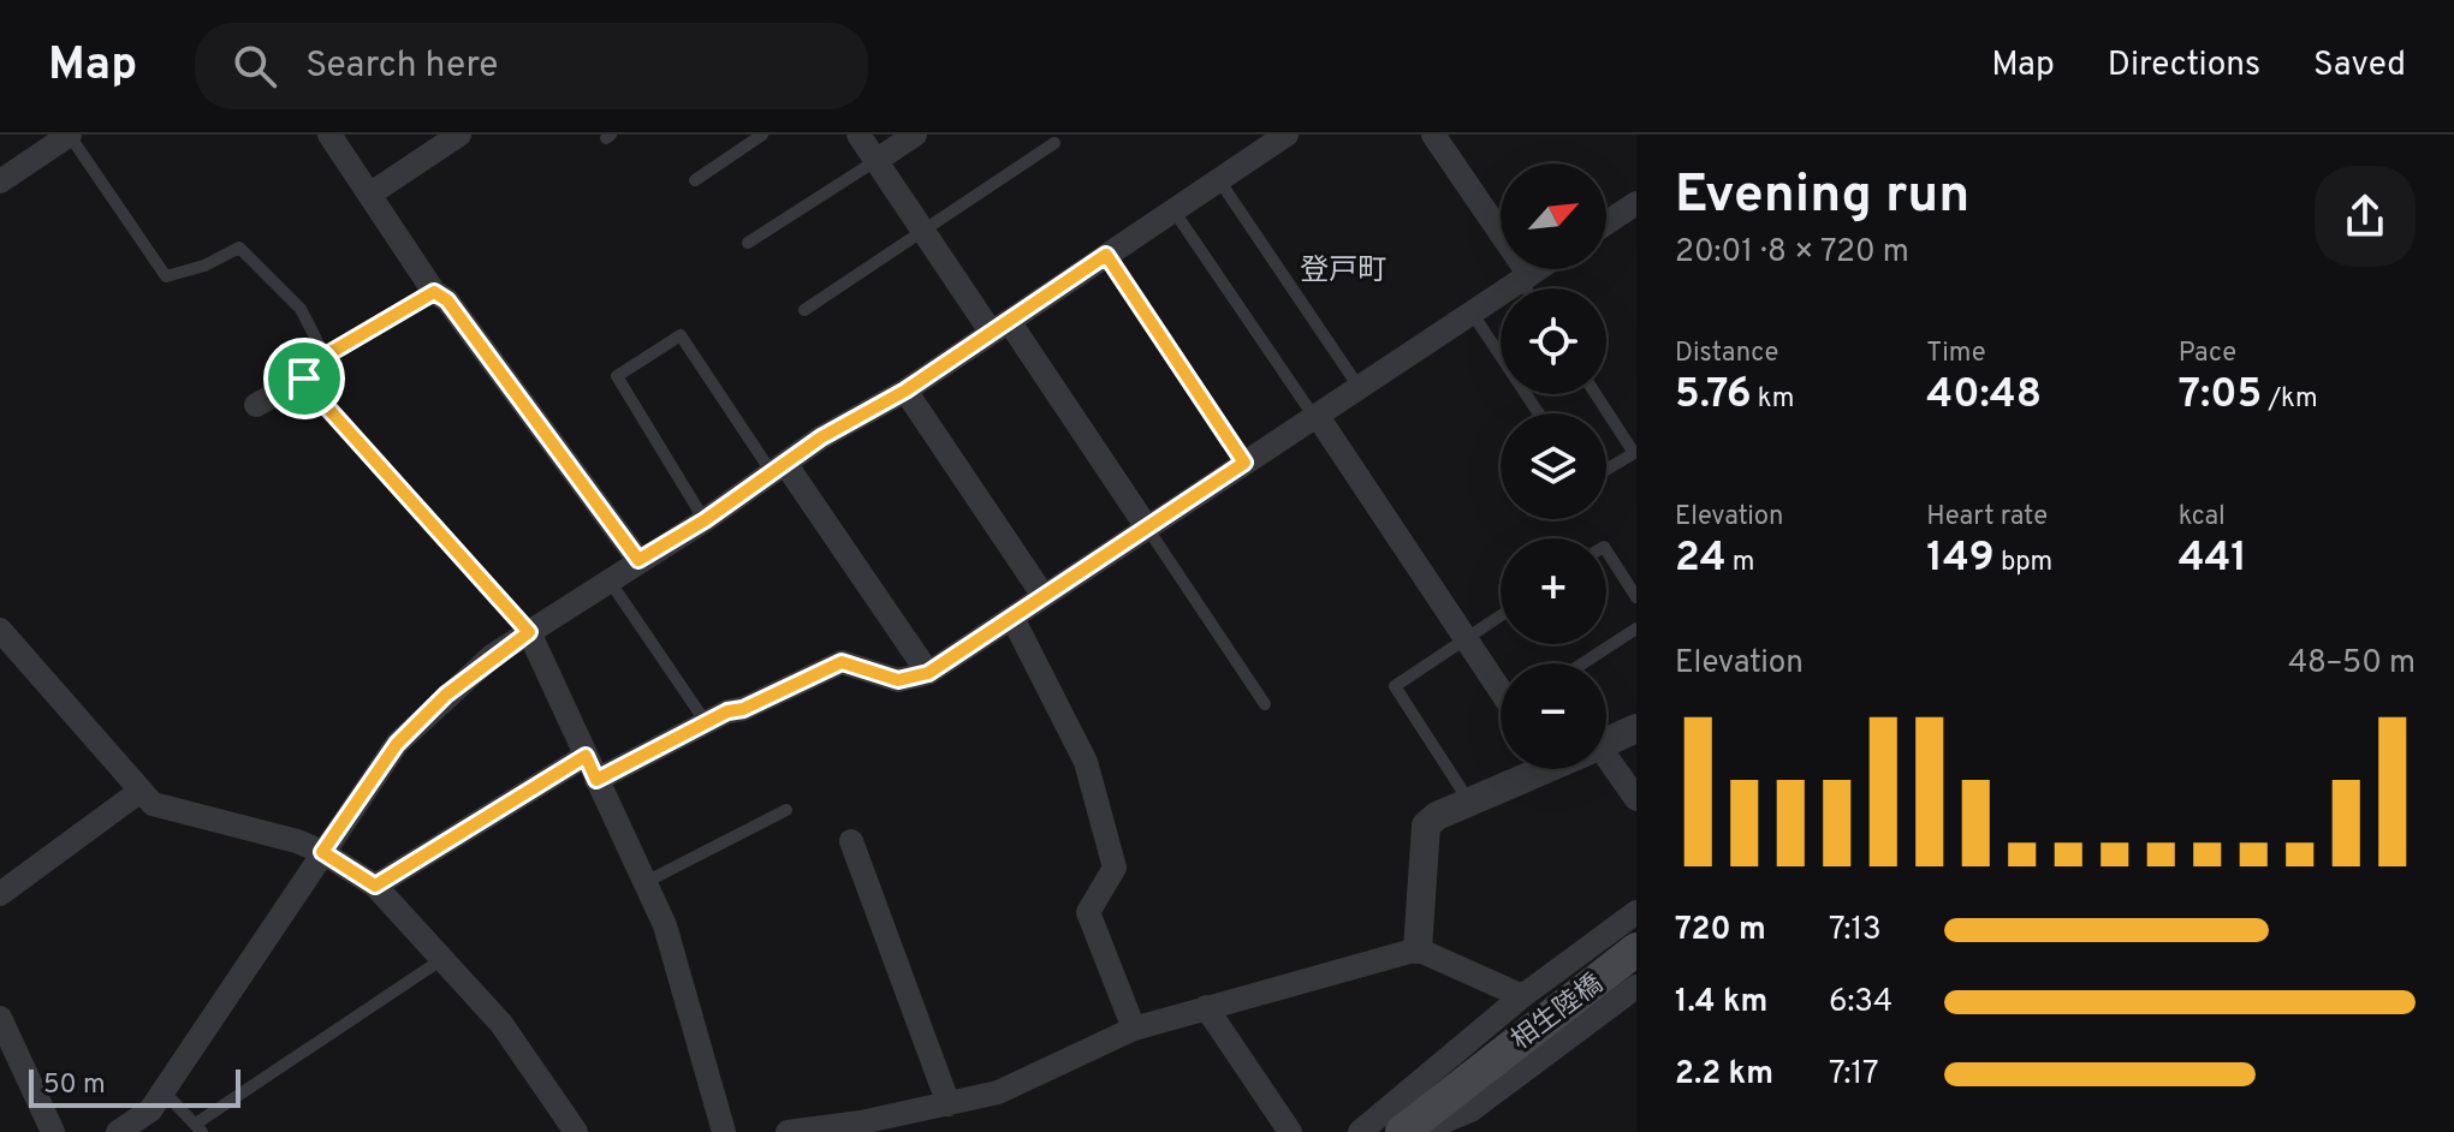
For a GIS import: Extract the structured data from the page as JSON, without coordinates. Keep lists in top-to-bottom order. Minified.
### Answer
{"streets":{"main road":["相生陸橋"]},"districts":["登戸町"],"scale_bar":"50 m","north":"top right","page":{"header":"Map","search":"Search here","nav":["Map","Directions","Saved"],"heading":["Evening run","20:01 · 8 × 720 m"],"map_buttons":["+","−"],"stats":[["Distance","5.76 km"],["Time","40:48"],["Pace","7:05 /km"],["Elevation","24 m"],["Heart rate","149 bpm"],["kcal","441"]],"chart":["Elevation","48–50 m"],"list":[{"name":"720 m","note":"7:13"},{"name":"1.4 km","note":"6:34"},{"name":"2.2 km","note":"7:17"}],"scale":"50 m"}}
